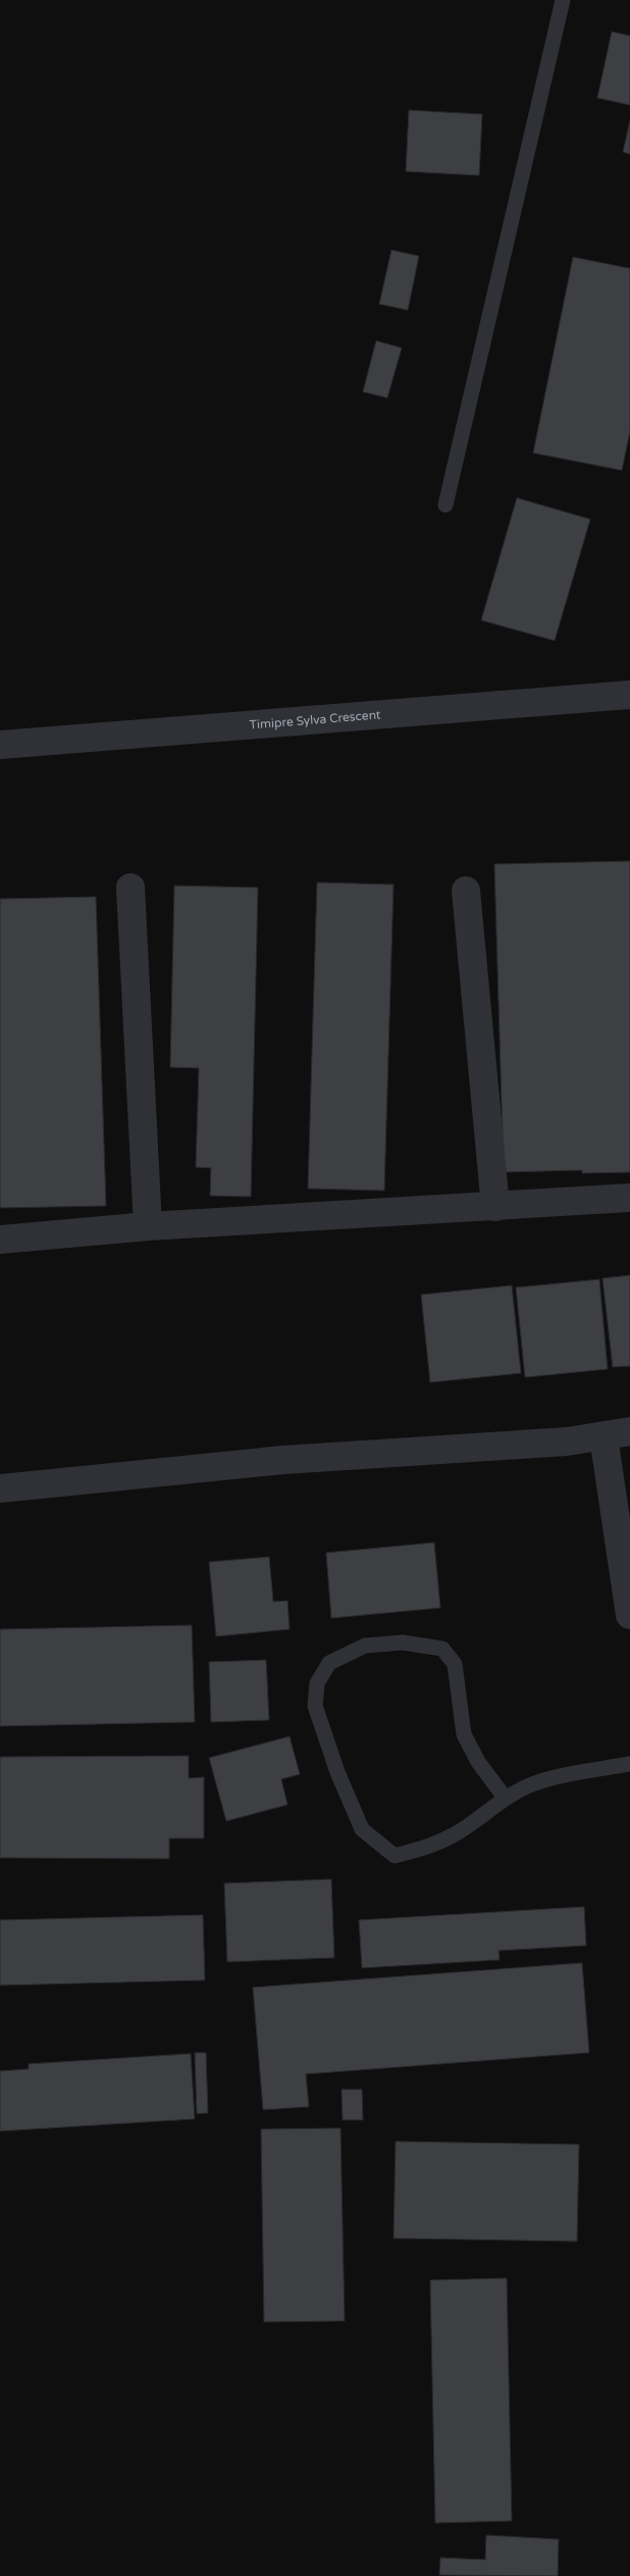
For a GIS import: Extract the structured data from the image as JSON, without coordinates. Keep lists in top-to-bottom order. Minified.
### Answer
{"streets":{"street":["Timipre Sylva Crescent"]}}
